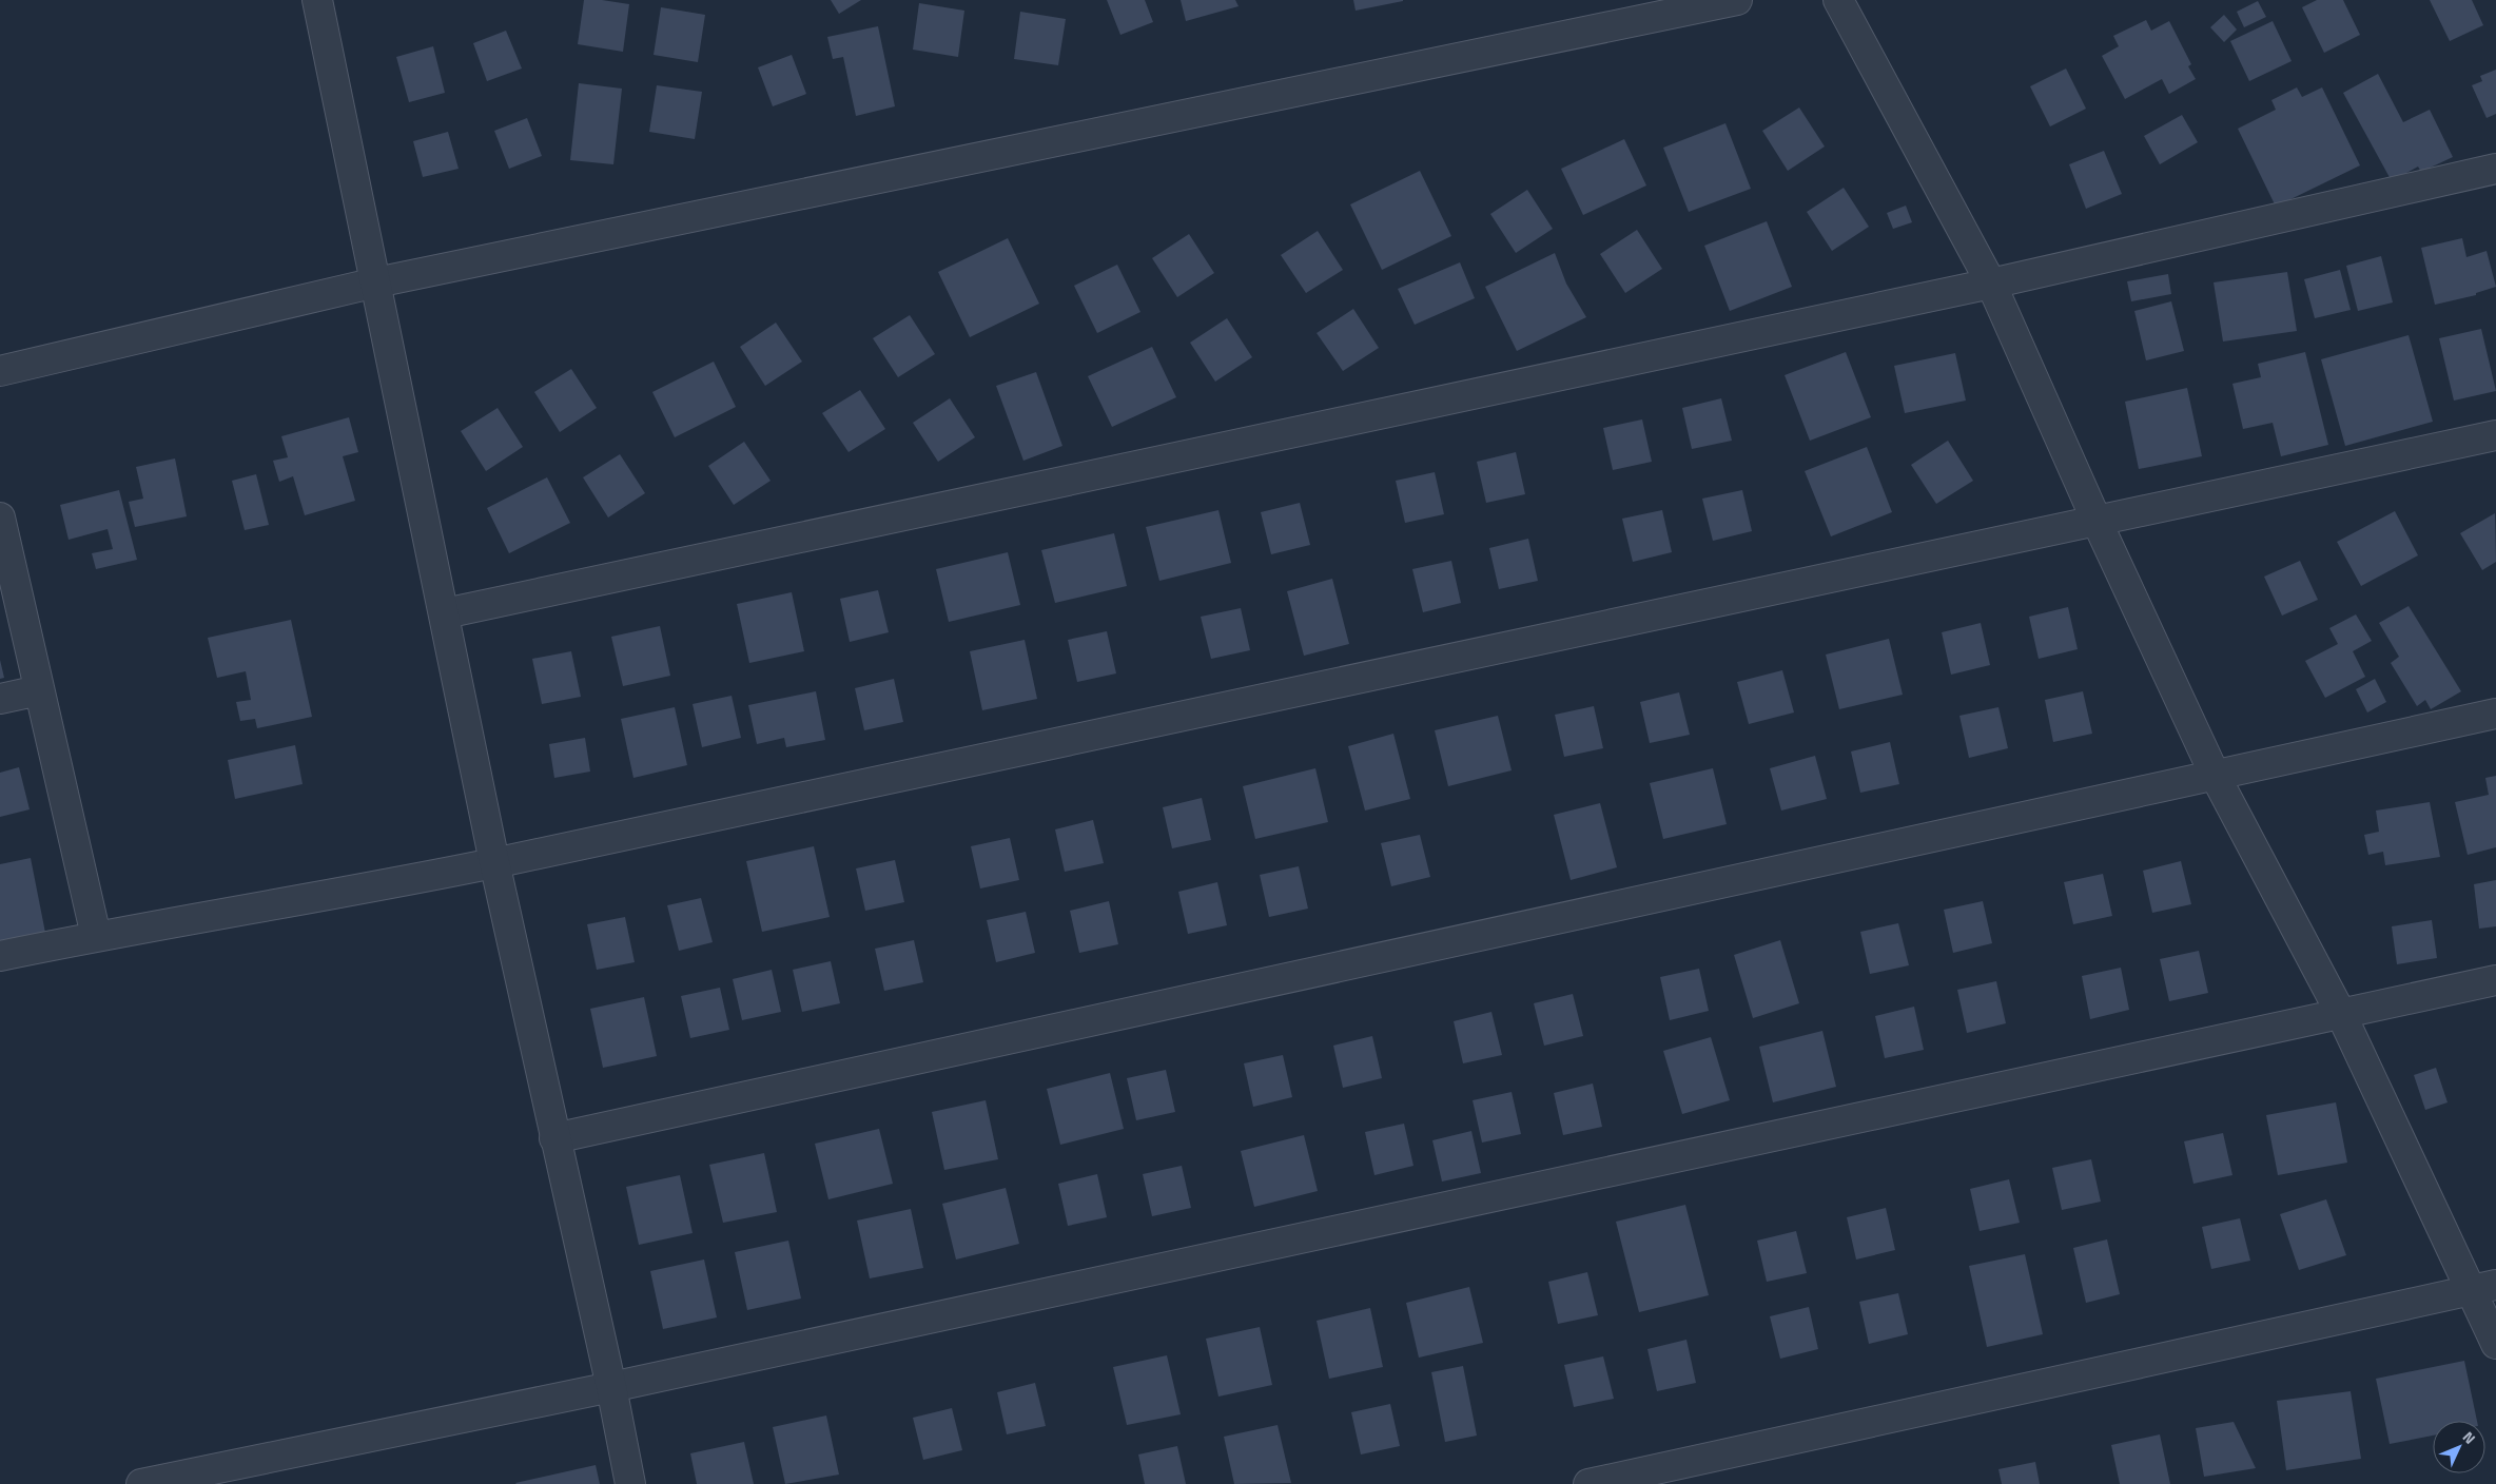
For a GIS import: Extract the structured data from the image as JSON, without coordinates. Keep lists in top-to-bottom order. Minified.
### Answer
{"north":"top right"}
